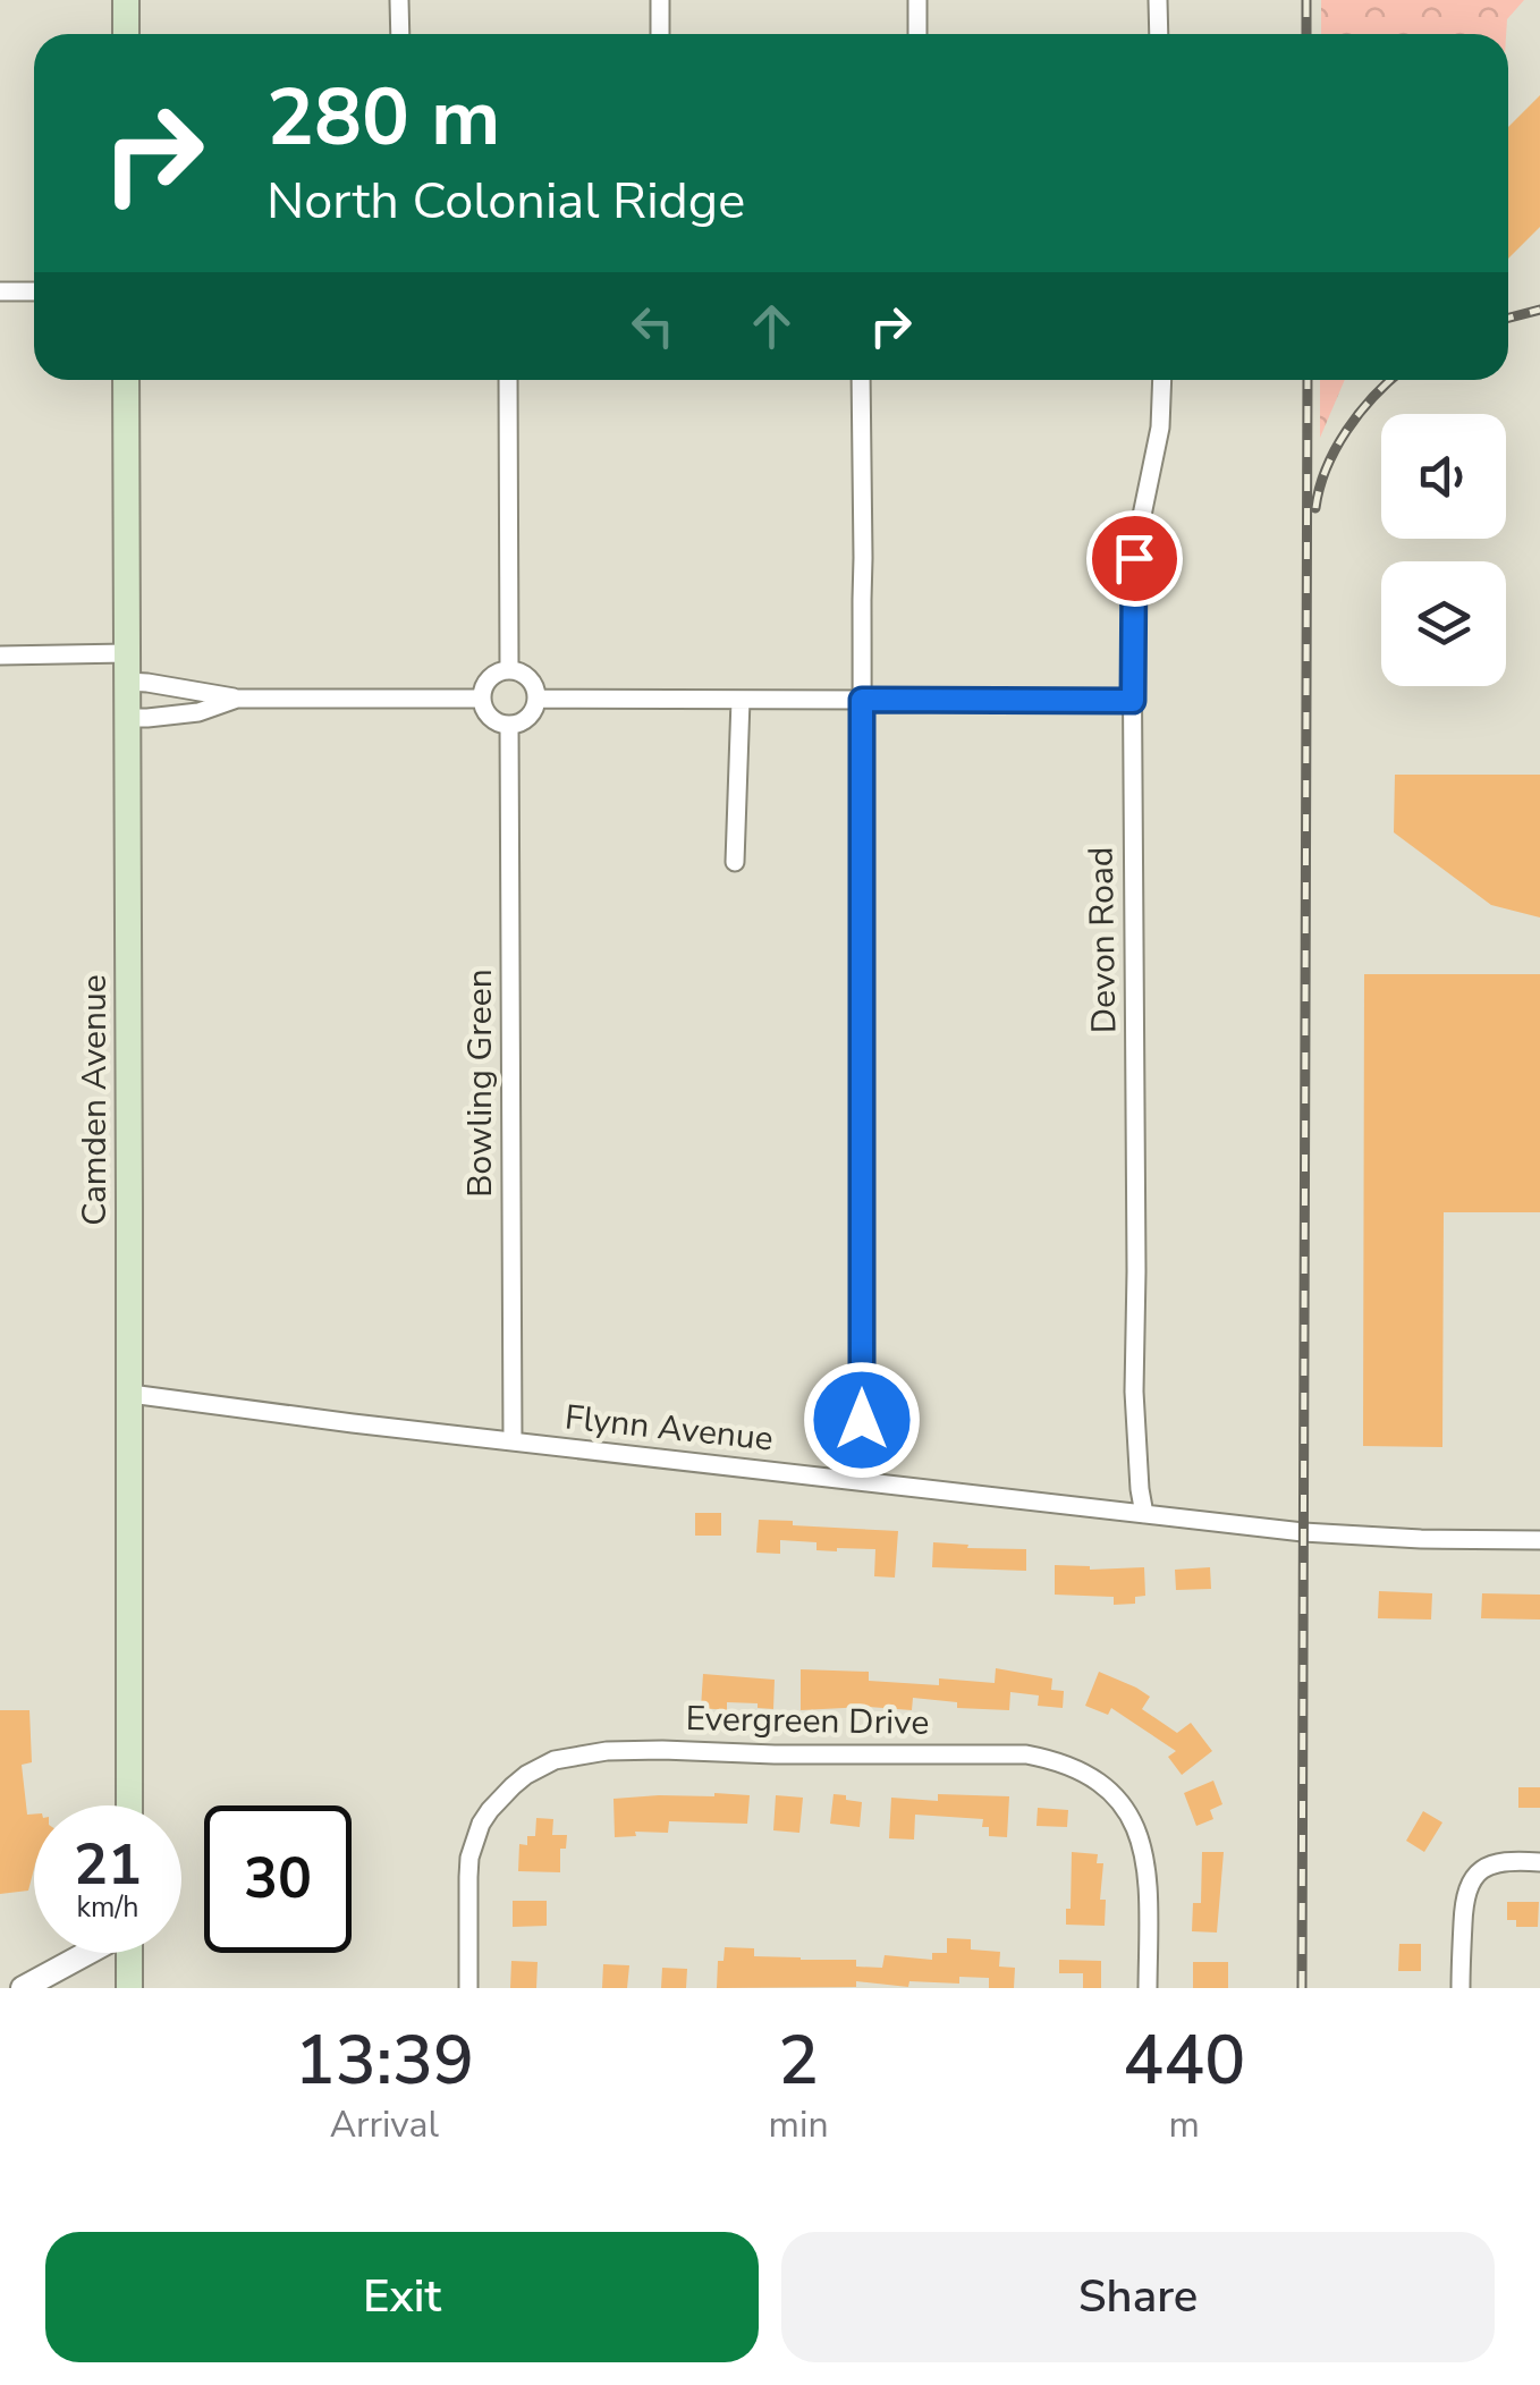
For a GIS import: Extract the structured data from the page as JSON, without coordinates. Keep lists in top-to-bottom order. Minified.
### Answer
{"streets":{"main road":["Camden Avenue"],"street":["Devon Road","Bowling Green","Flynn Avenue","Evergreen Drive"]},"crossings":[["Devon Road","Flynn Avenue"],["Bowling Green","Flynn Avenue"],["Camden Avenue","Flynn Avenue"]],"page":{"turn":["280 m","North Colonial Ridge"],"speed":"21 km/h","limit":"30","eta":["13:39","Arrival","2","min","440","m"],"buttons":["Exit","Share"]}}
